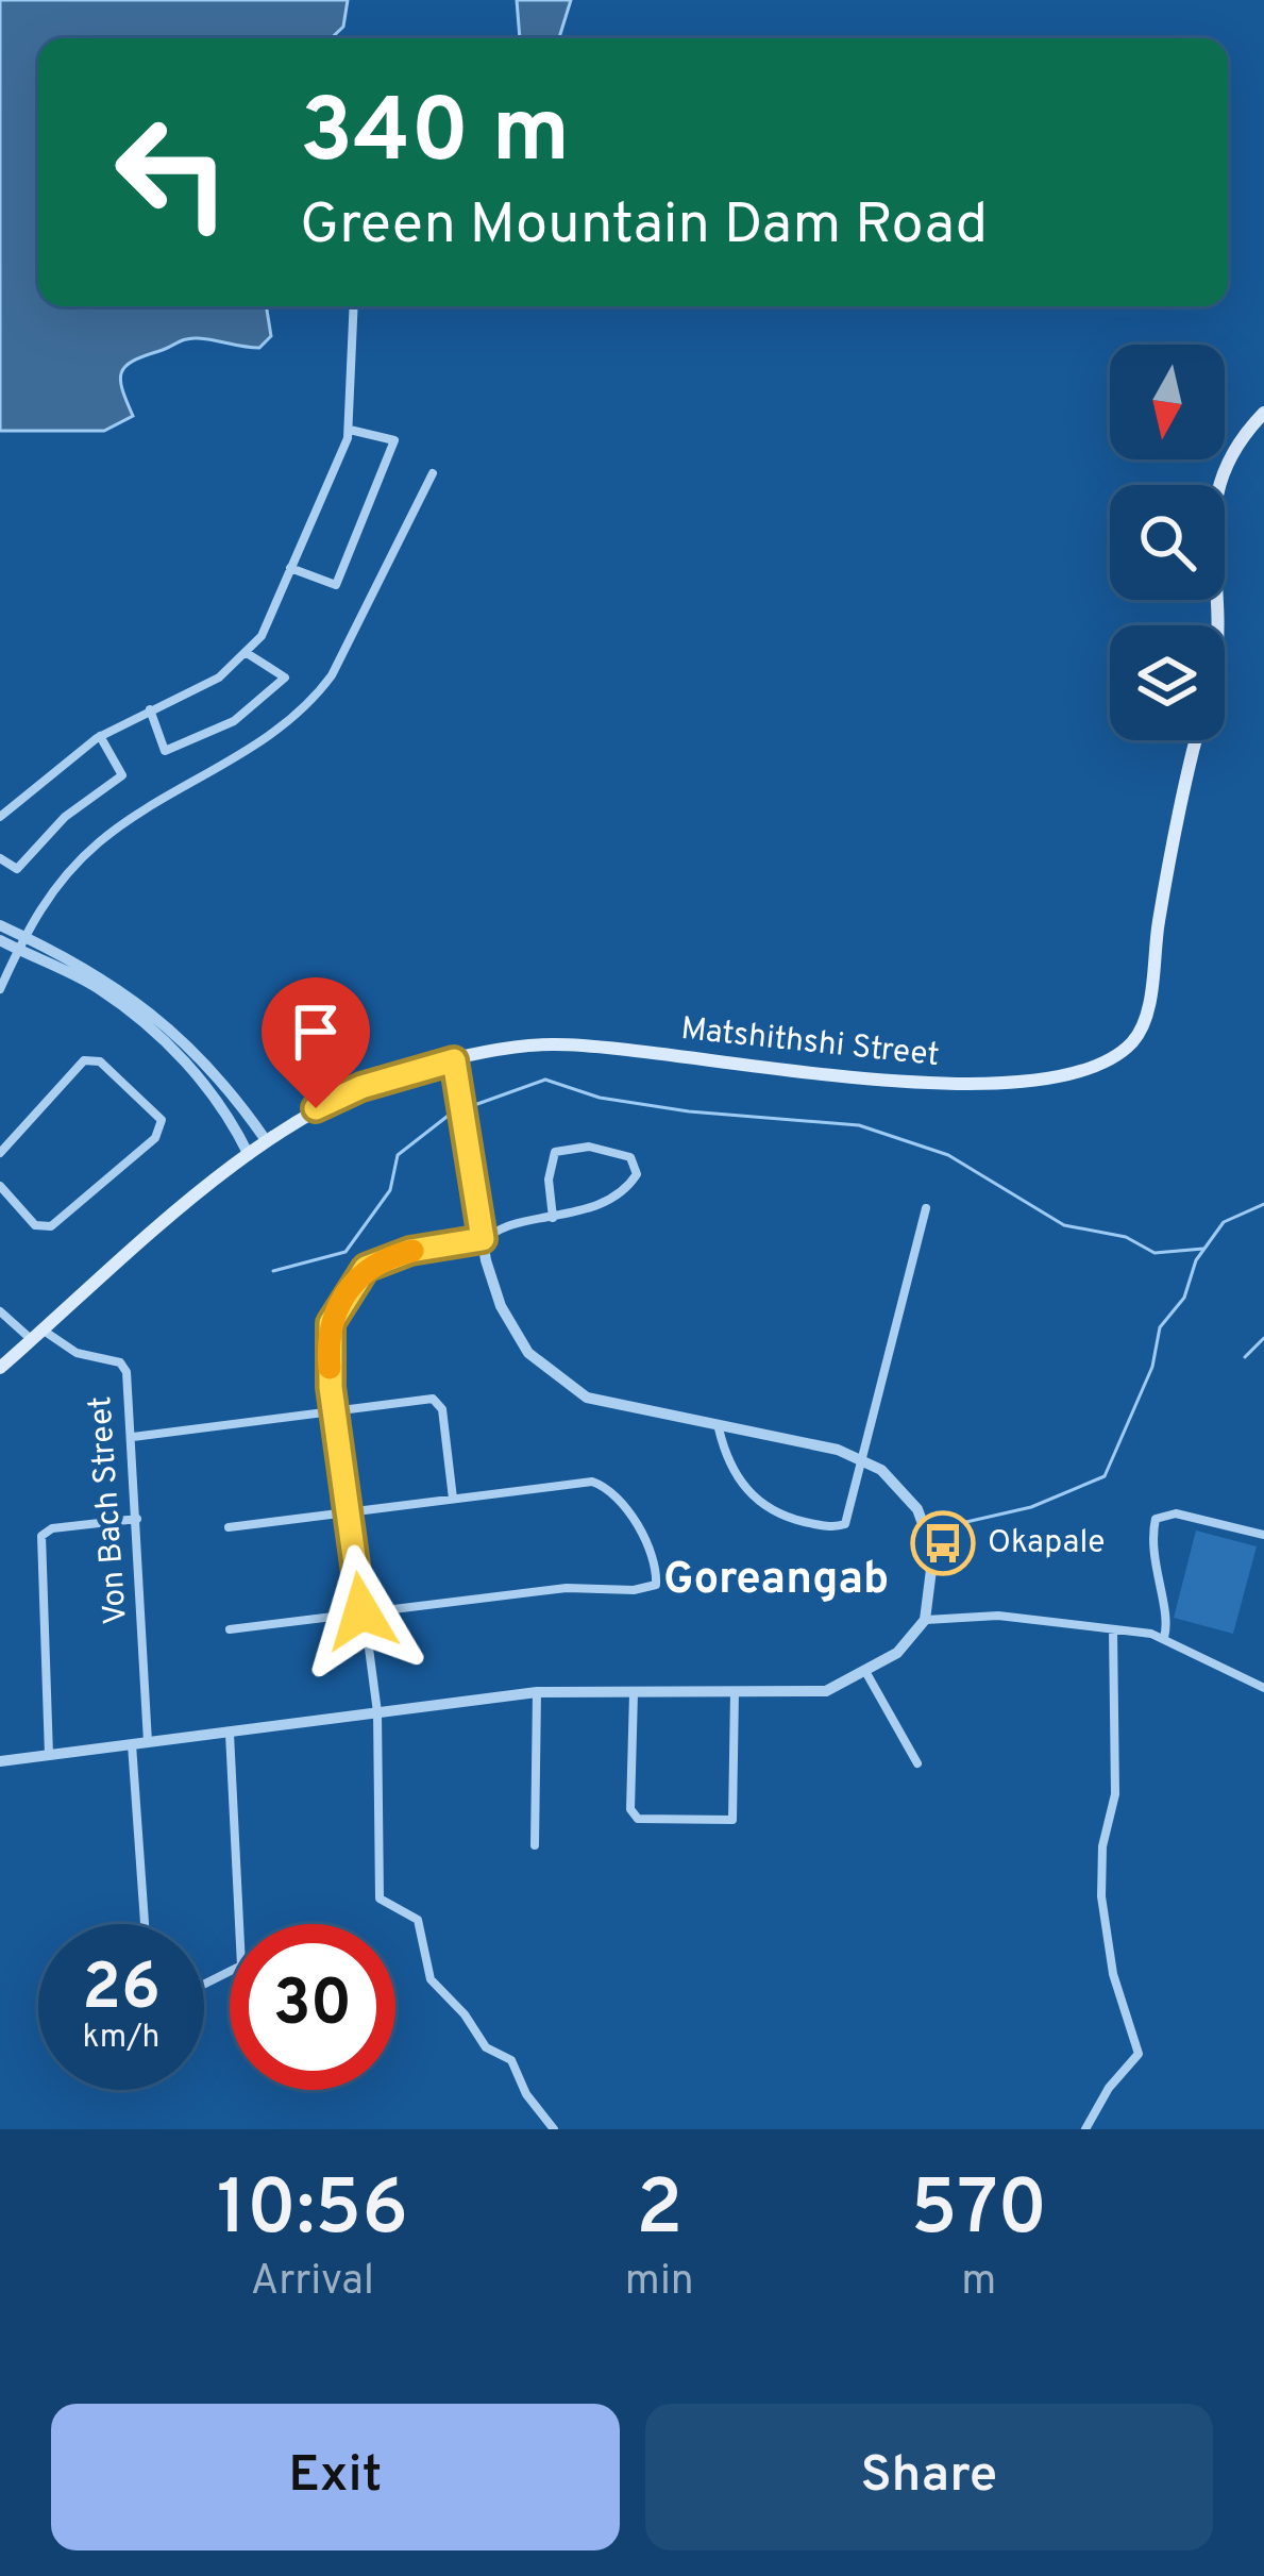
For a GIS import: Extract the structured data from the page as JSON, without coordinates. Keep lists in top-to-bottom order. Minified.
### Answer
{"streets":{"main road":["Matshithshi Street"],"street":["Von Bach Street"]},"crossings":[["Matshithshi Street","Von Bach Street"]],"districts":["Goreangab"],"places":{"bus stop":["Okapale"]},"north":"bottom","page":{"turn":["340 m","Green Mountain Dam Road"],"speed":"26 km/h","limit":"30","eta":["10:56","Arrival","2","min","570","m"],"buttons":["Exit","Share"]}}
